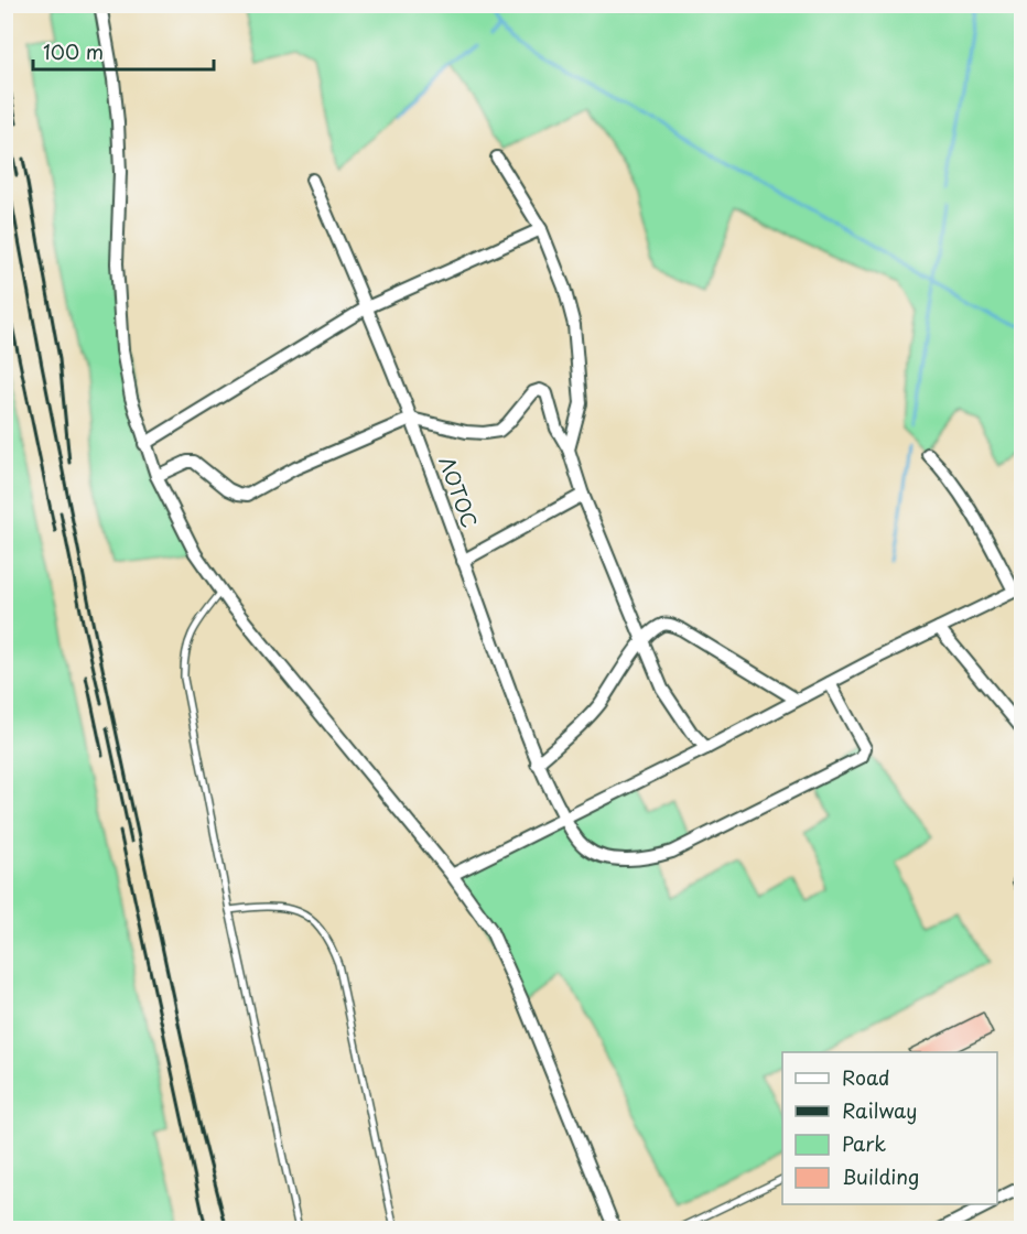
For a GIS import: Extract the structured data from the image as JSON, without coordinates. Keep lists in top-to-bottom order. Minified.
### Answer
{"streets":{"street":["ЛОТОС"]},"legend":["Road","Railway","Park","Building"],"scale_bar":"100 m"}
